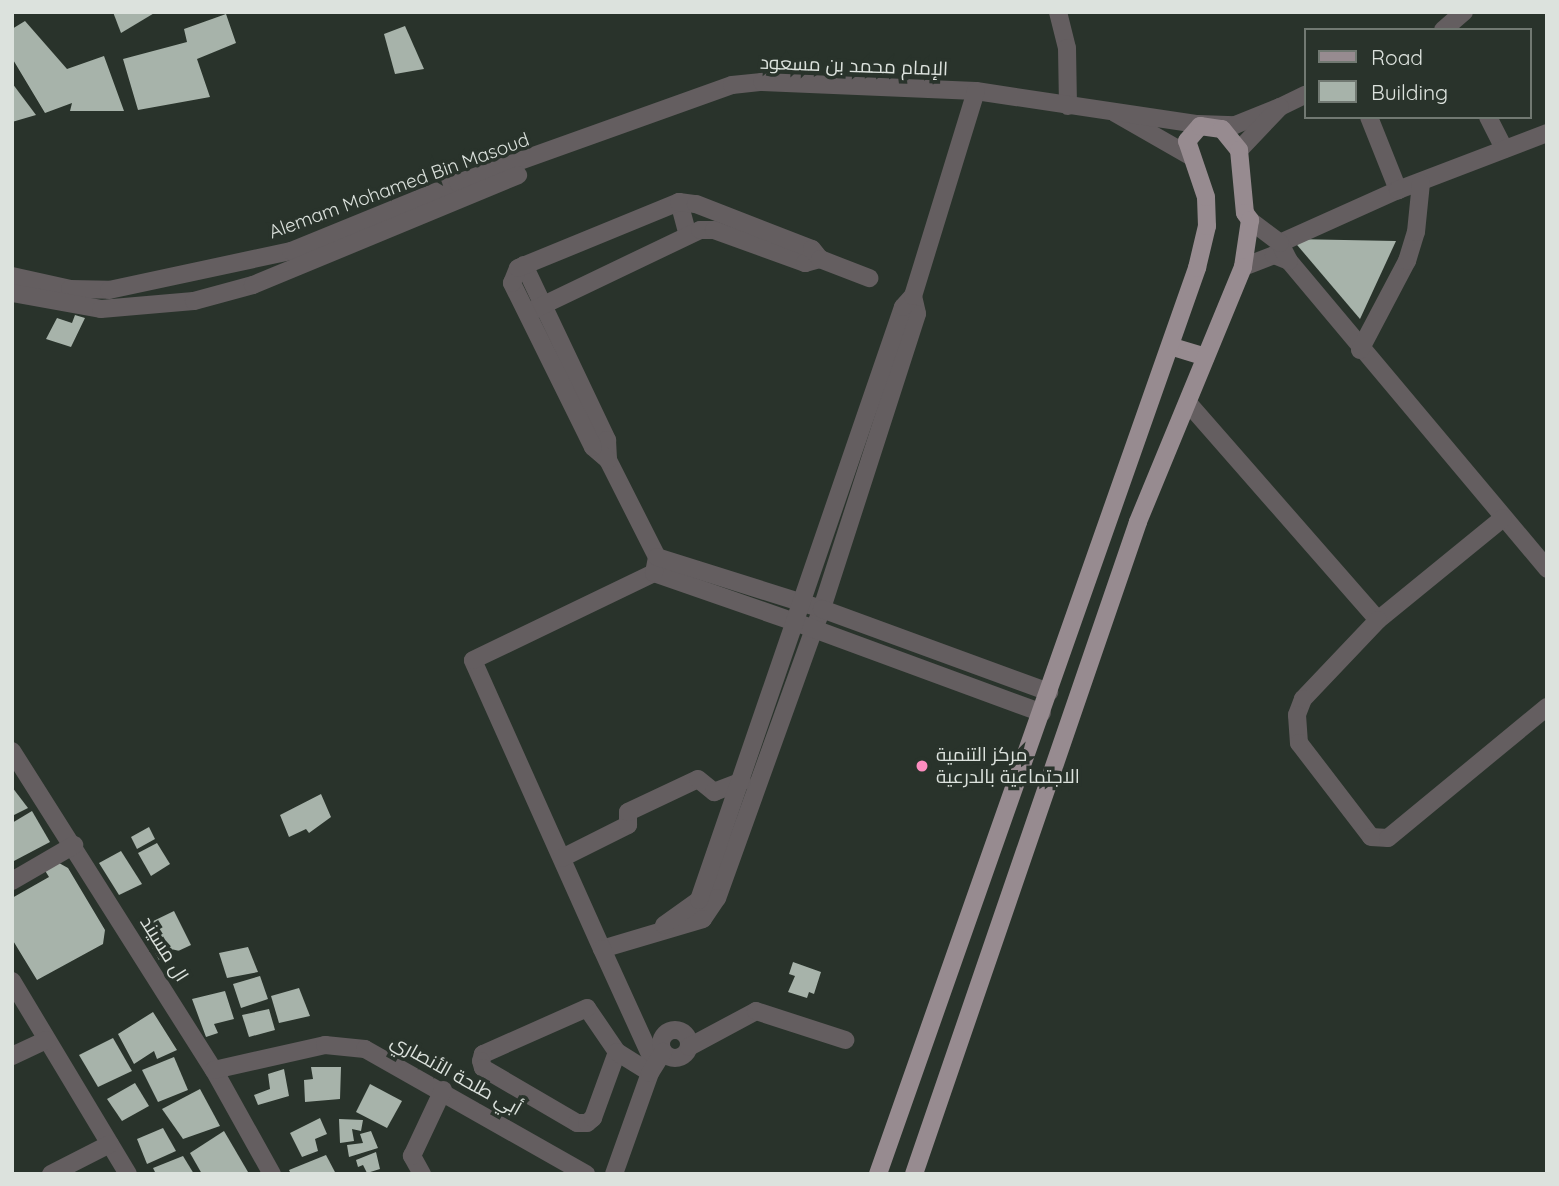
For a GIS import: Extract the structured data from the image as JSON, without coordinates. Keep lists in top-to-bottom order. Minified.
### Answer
{"streets":{"street":["الإمام محمد بن مسعود","Alemam Mohamed Bin Masoud","ال مسيند","أبي طلحة الأنصاري"]},"crossings":[["الإمام محمد بن مسعود","Alemam Mohamed Bin Masoud"],["ال مسيند","أبي طلحة الأنصاري"]],"places":["مركز التنمية الاجتماعية بالدرعية"],"legend":["Road","Building"]}
